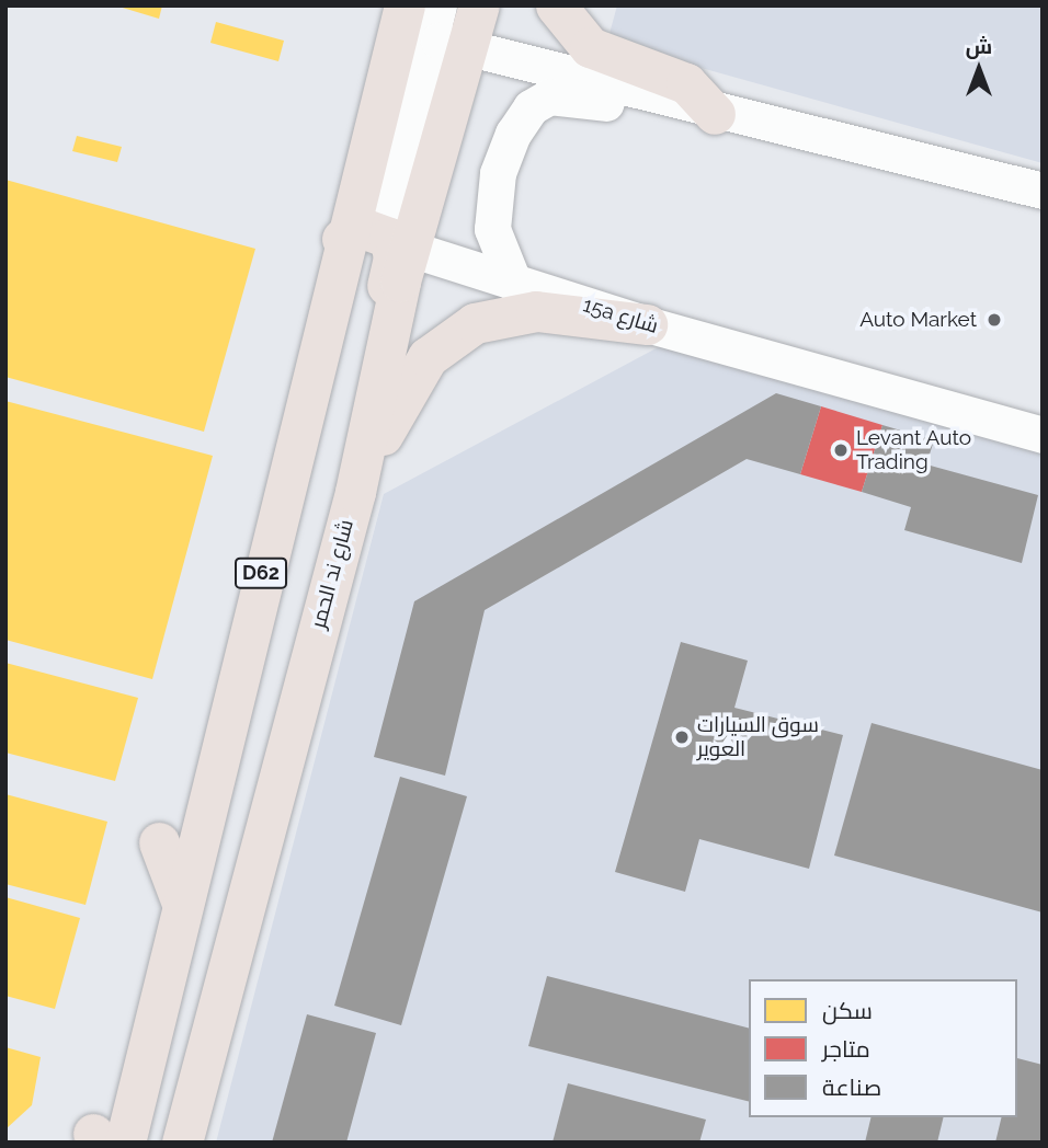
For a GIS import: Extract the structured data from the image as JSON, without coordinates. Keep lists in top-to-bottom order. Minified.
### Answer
{"streets":{"main road":["15a شارع","D62","شارع ند الحمر"]},"crossings":[["15a شارع","شارع ند الحمر"]],"places":["Auto Market","Levant Auto Trading","سوق السيارات العوير"],"legend":["سكن","متاجر","صناعة"],"north":"top"}
